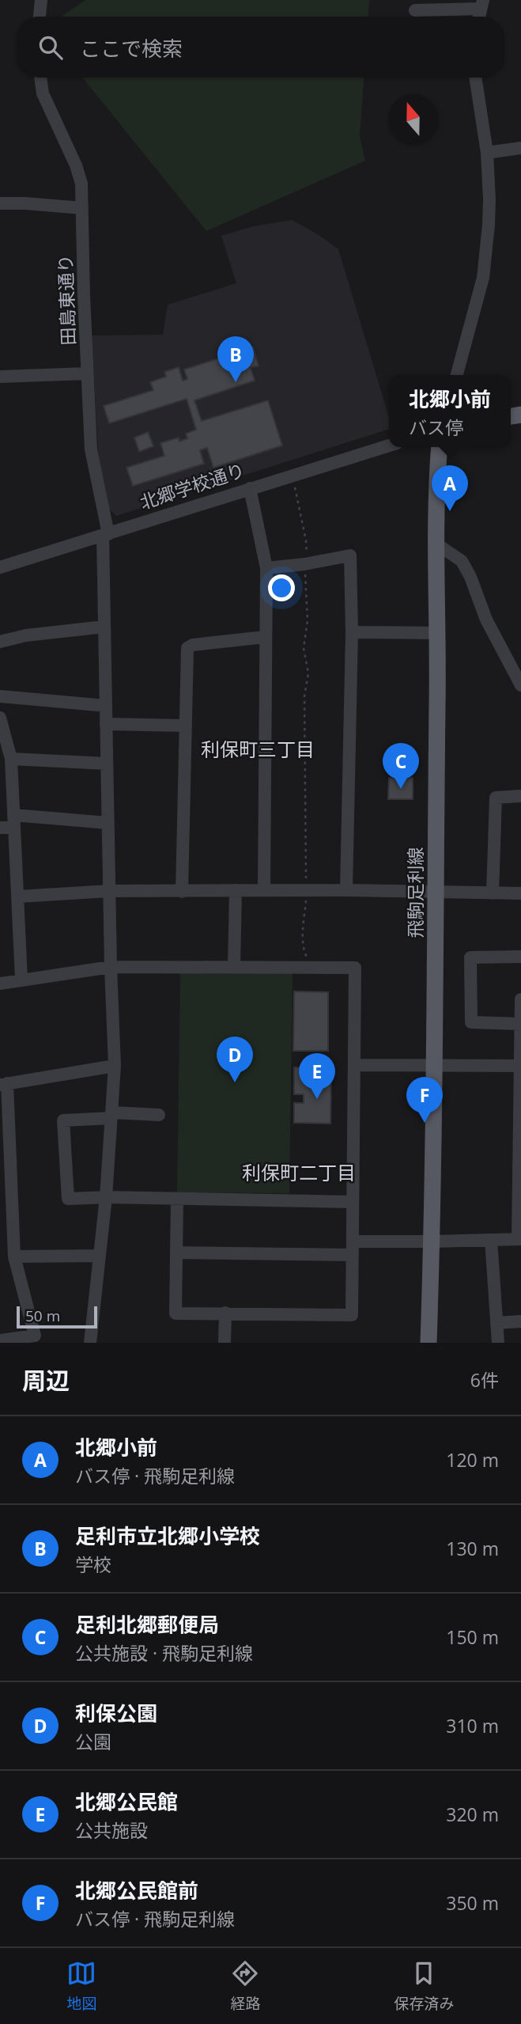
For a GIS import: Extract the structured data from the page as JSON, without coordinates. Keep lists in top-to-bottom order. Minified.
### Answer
{"streets":{"main road":["飛駒足利線"],"street":["田島東通り","北郷学校通り"]},"crossings":[["田島東通り","北郷学校通り"]],"districts":["利保町三丁目","利保町二丁目"],"scale_bar":"50 m","north":"top","page":{"search":"ここで検索","pins":["B","A","C","D","E","F"],"popup":["北郷小前","バス停"],"scale":"50 m","heading":["周辺","6件"],"list":[{"mark":"A","name":"北郷小前","note":"バス停 · 飛駒足利線","value":"120 m"},{"mark":"B","name":"足利市立北郷小学校","note":"学校","value":"130 m"},{"mark":"C","name":"足利北郷郵便局","note":"公共施設 · 飛駒足利線","value":"150 m"},{"mark":"D","name":"利保公園","note":"公園","value":"310 m"},{"mark":"E","name":"北郷公民館","note":"公共施設","value":"320 m"},{"mark":"F","name":"北郷公民館前","note":"バス停 · 飛駒足利線","value":"350 m"}],"nav":["地図","経路","保存済み"]}}
